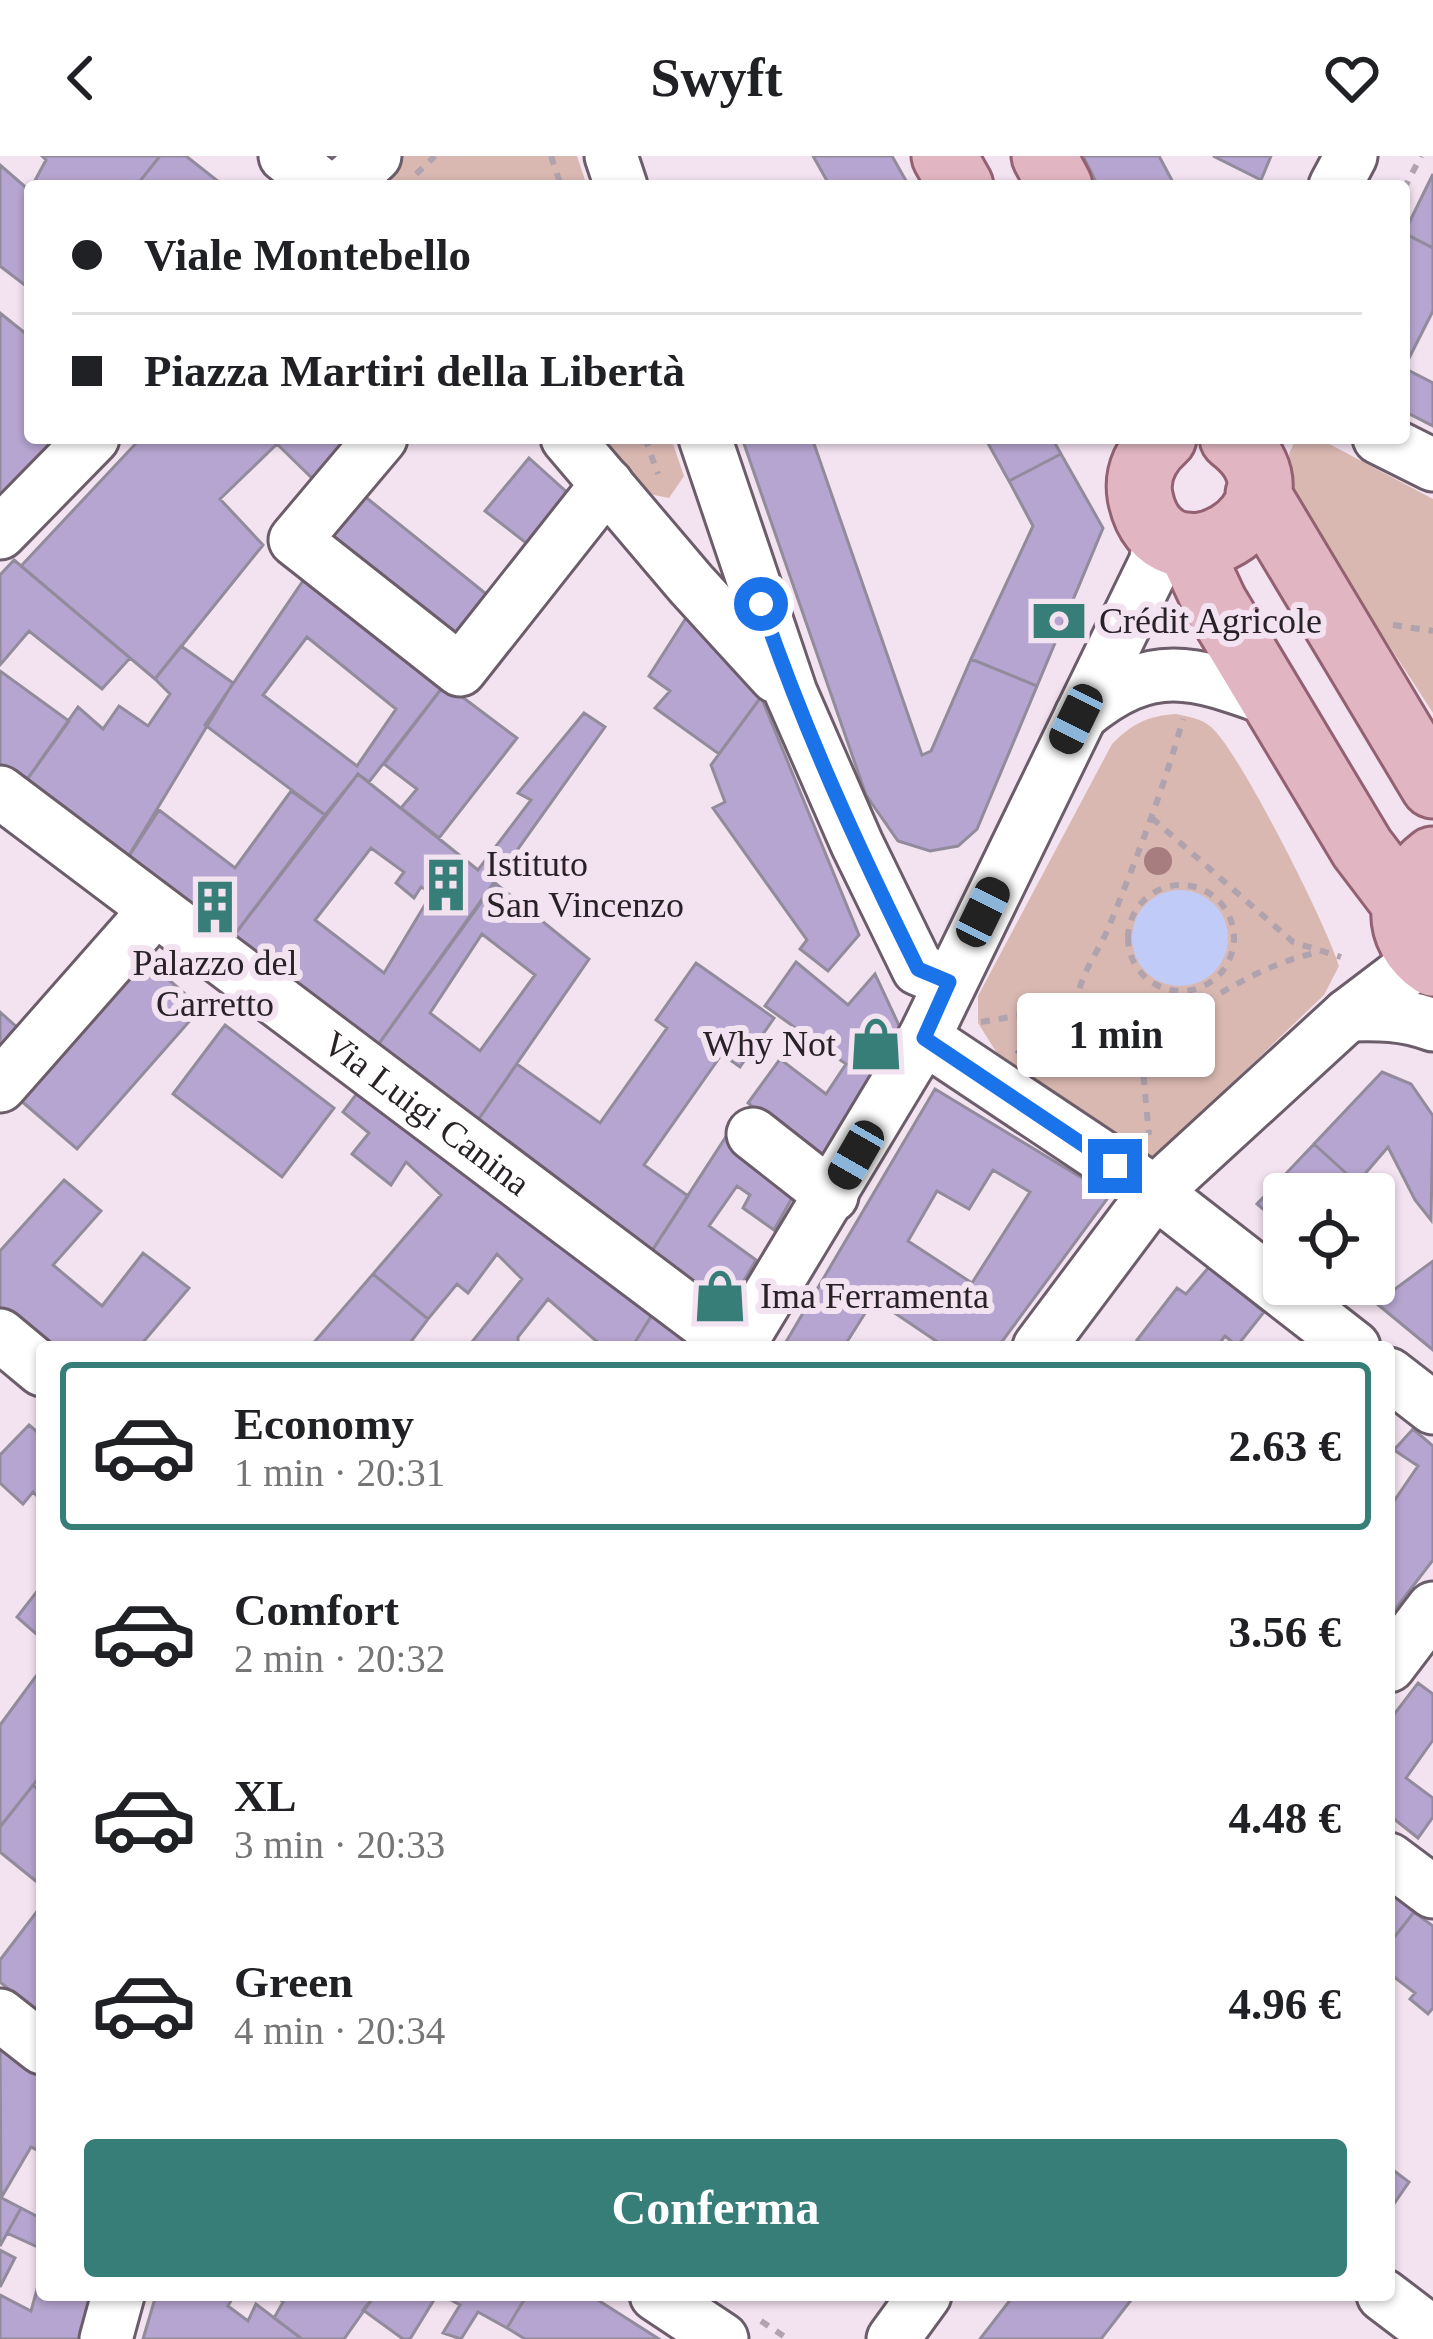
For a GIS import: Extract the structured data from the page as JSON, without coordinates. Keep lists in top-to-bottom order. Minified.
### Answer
{"streets":{"street":["Via Luigi Canina"]},"places":{"bank":["Crédit Agricole"],"building":["Istituto San Vincenzo","Palazzo del Carretto"],"shop":["Why Not","Ima Ferramenta"]},"page":{"header":"Swyft","banner":["Viale Montebello","Piazza Martiri della Libertà"],"bubble":"1 min","list":[{"name":"Economy","note":"1 min · 20:31","value":"2.63 €"},{"name":"Comfort","note":"2 min · 20:32","value":"3.56 €"},{"name":"XL","note":"3 min · 20:33","value":"4.48 €"},{"name":"Green","note":"4 min · 20:34","value":"4.96 €"}],"buttons":"Conferma"}}
